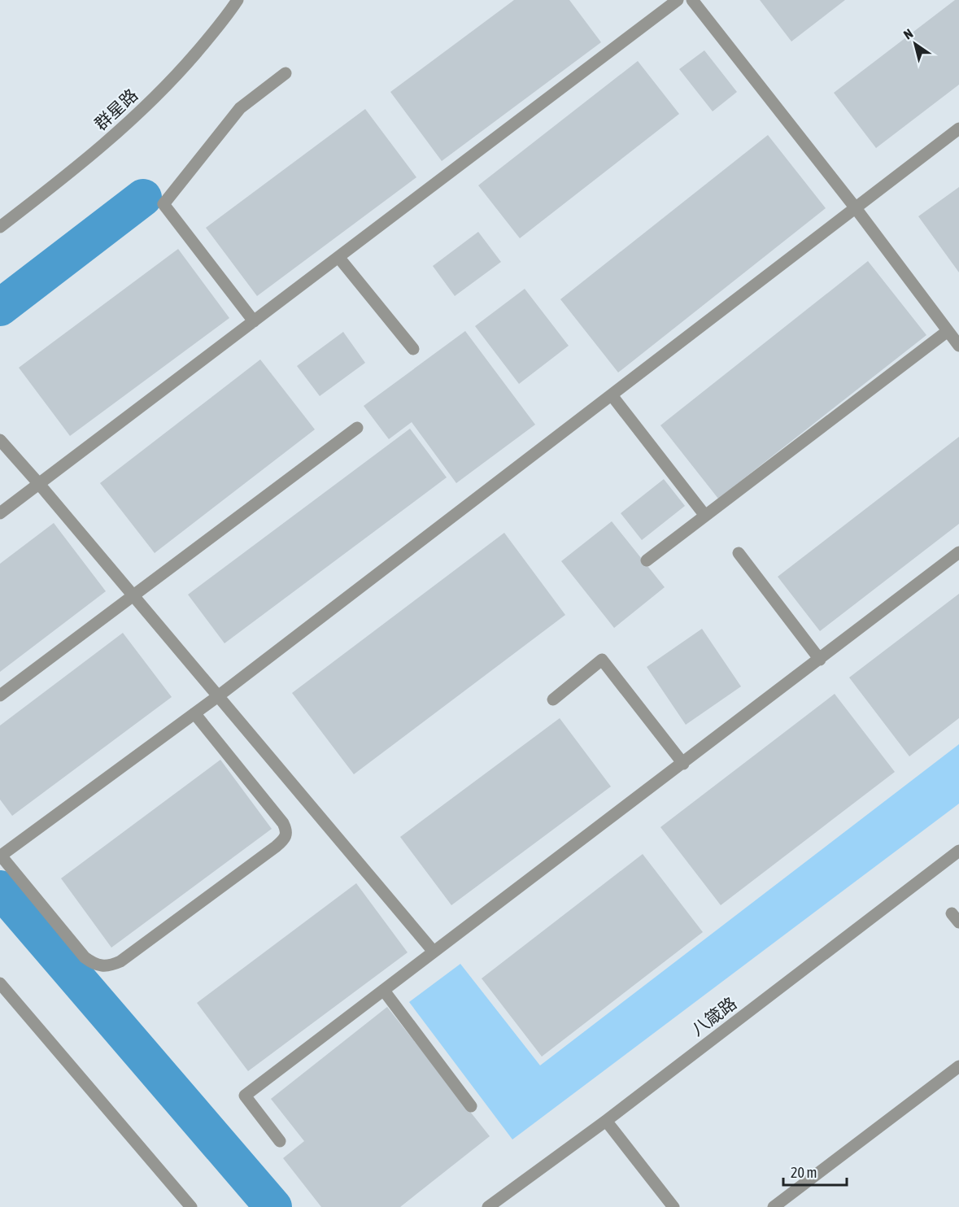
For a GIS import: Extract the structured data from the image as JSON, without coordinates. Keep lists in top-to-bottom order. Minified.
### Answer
{"streets":{"street":["群星路","八箴路"]},"scale_bar":"20 m","north":"top left"}
